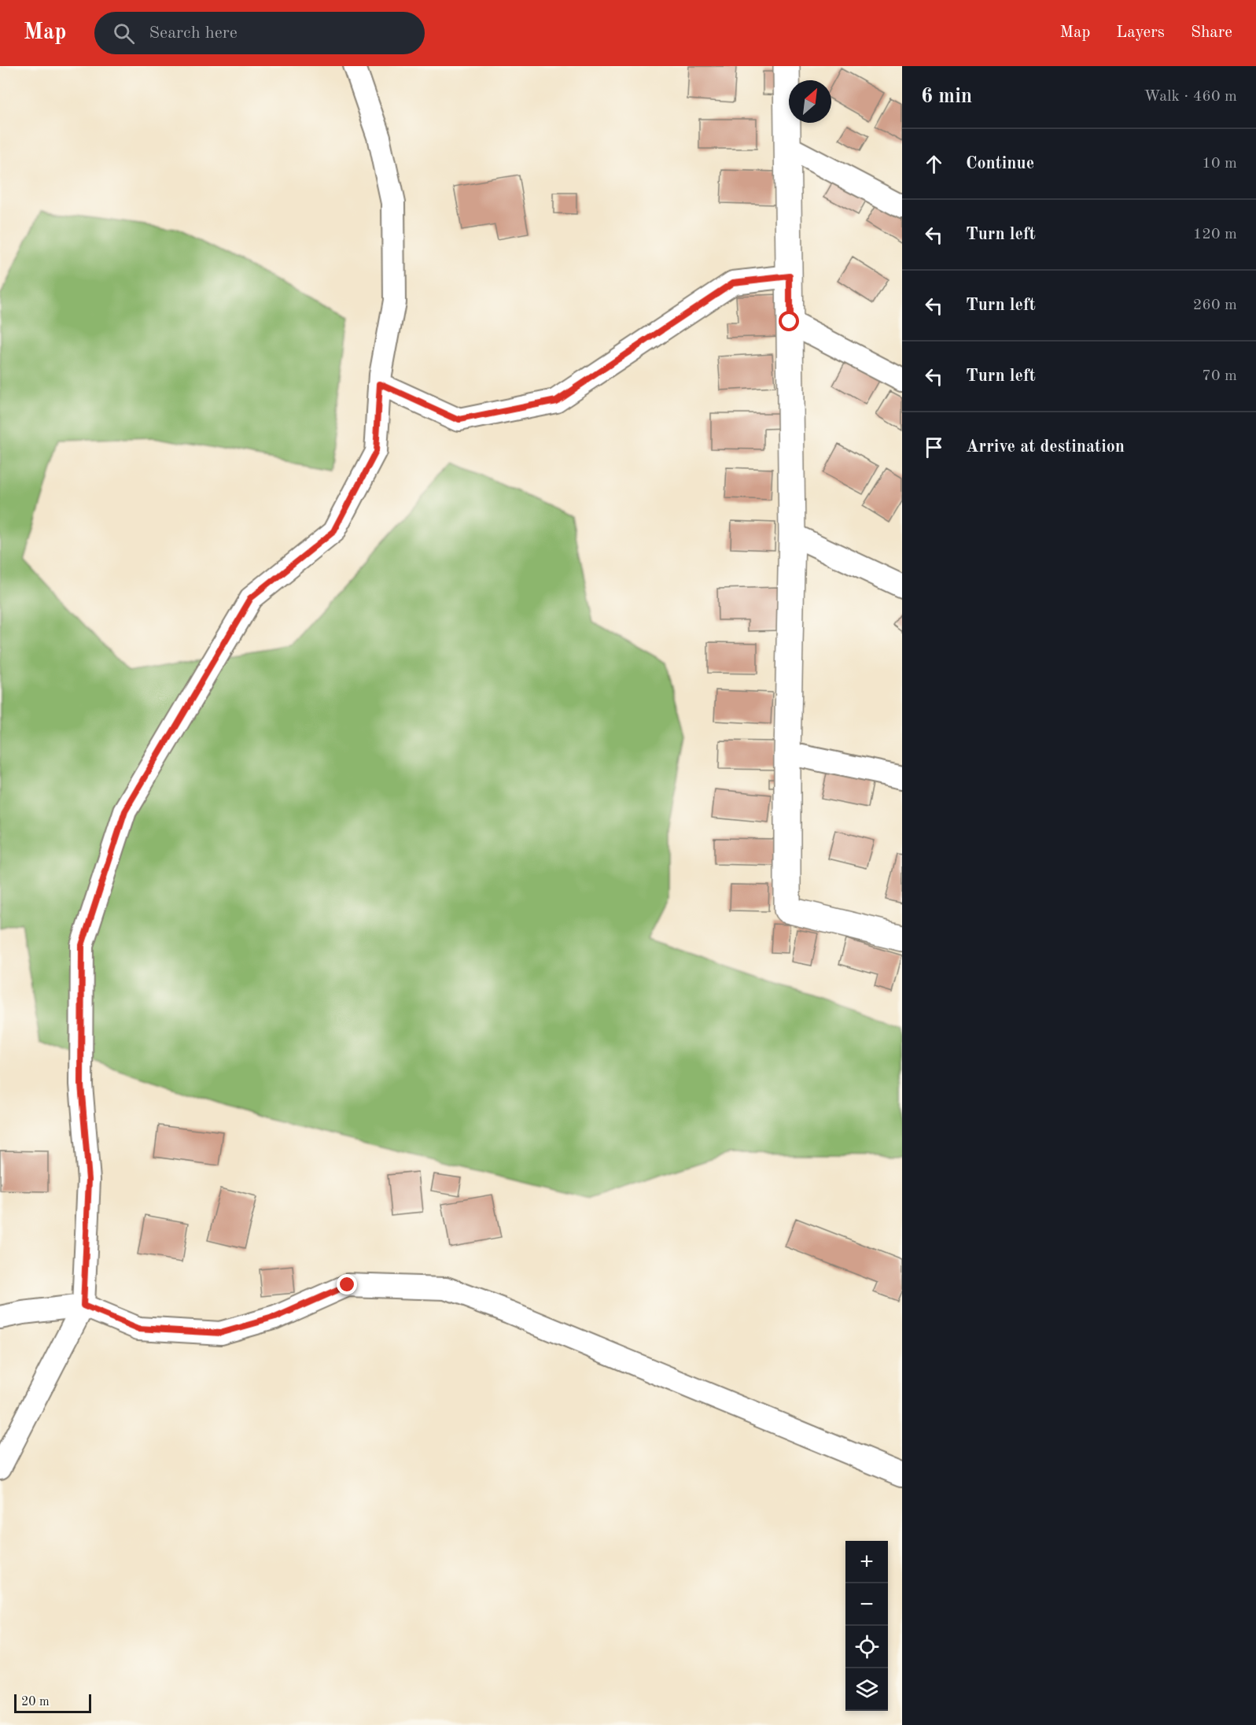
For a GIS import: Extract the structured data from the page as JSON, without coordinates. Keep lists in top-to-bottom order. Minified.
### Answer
{"scale_bar":"20 m","north":"top right","page":{"header":"Map","search":"Search here","nav":["Map","Layers","Share"],"heading":["6 min","Walk · 460 m"],"list":[["Continue","10 m"],["Turn left","120 m"],["Turn left","260 m"],["Turn left","70 m"],"Arrive at destination"],"map_buttons":["+","−"],"scale":"20 m"}}
